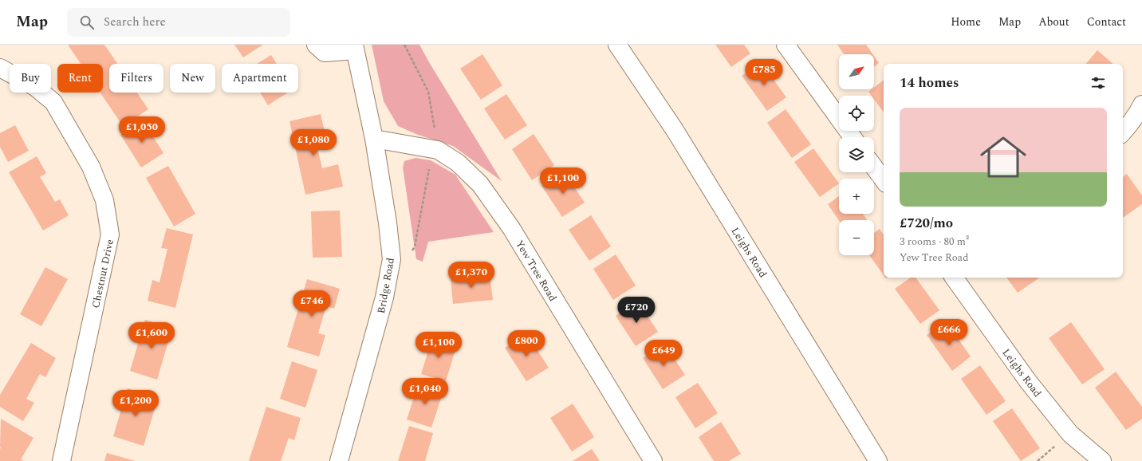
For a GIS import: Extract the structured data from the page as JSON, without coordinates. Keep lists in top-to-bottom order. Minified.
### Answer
{"streets":{"street":["Leighs Road","Yew Tree Road","Chestnut Drive","Bridge Road"]},"crossings":[["Yew Tree Road","Bridge Road"]],"north":"top right","page":{"header":"Map","search":"Search here","nav":["Home","Map","About","Contact"],"map_buttons":["+","−"],"price":["£785","£1,050","£1,080","£1,100","£1,370","£746","£720","£666","£1,600","£800","£1,100","£649","£1,040","£1,200"],"chip":["Buy","Rent","Filters","New","Apartment"],"heading":"14 homes","list":[{"name":"£720/mo","note":"3 rooms · 80 m² · Yew Tree Road"}]}}
